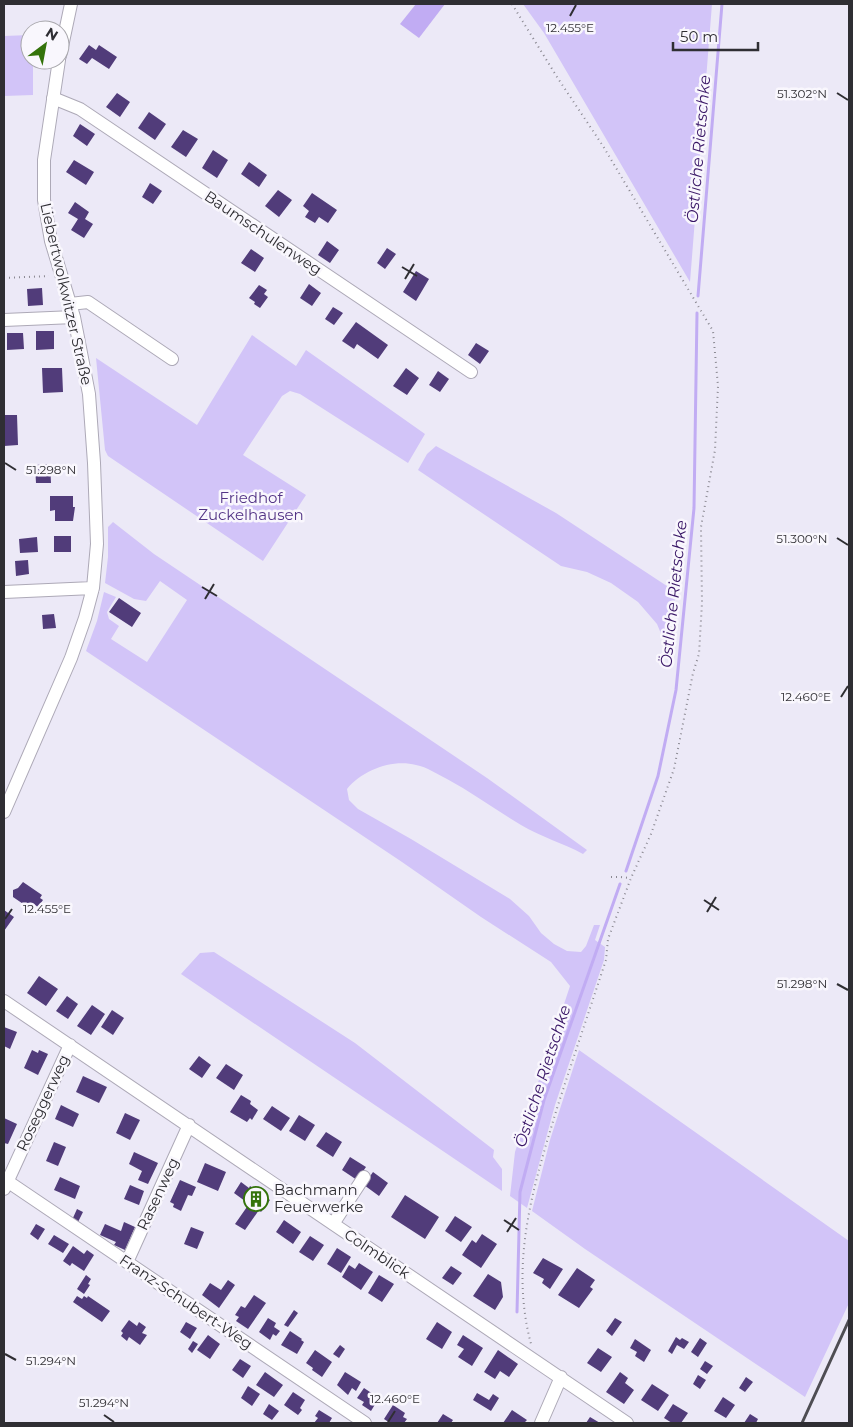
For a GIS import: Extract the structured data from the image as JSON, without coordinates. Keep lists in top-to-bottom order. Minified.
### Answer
{"streets":{"street":["Baumschulenweg","Liebertwolkwitzer Straße","Roseggerweg","Rasenweg","Colmblick","Franz-Schubert-Weg"]},"crossings":[["Baumschulenweg","Liebertwolkwitzer Straße"],["Roseggerweg","Colmblick"],["Roseggerweg","Franz-Schubert-Weg"],["Rasenweg","Colmblick"],["Rasenweg","Franz-Schubert-Weg"]],"water":["Östliche Rietschke"],"parks":["Friedhof Zuckelhausen"],"places":{"building":["Bachmann Feuerwerke"]},"scale_bar":"50 m","north":"top right","coordinates":["12.455°E","51.302°N","51.298°N","51.300°N","12.460°E","51.294°N"]}
